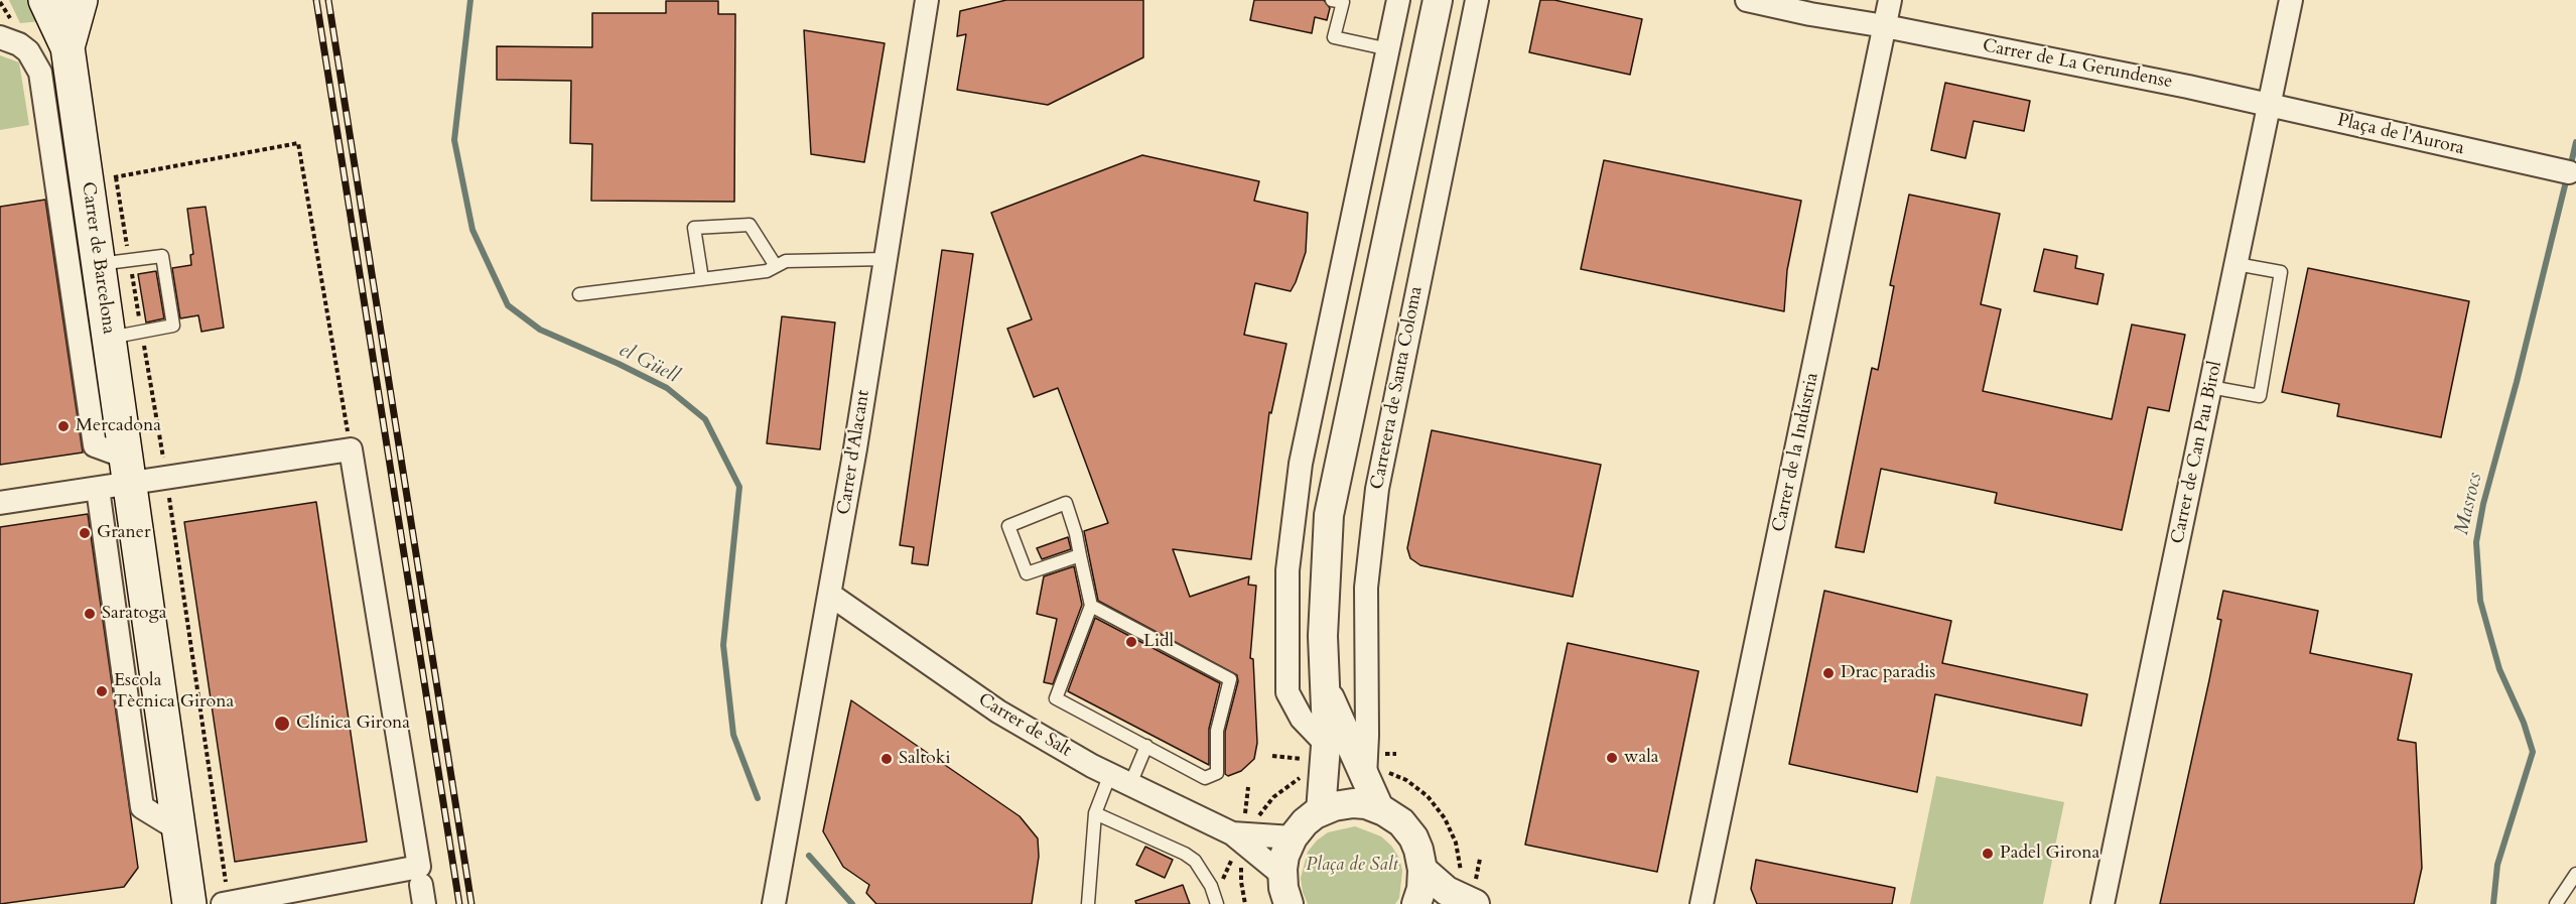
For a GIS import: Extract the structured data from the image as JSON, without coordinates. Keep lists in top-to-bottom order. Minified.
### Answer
{"streets":{"main road":["Carrer de Barcelona"],"street":["Carrer de La Gerundense","Plaça de l'Aurora","Carretera de Santa Coloma","Carrer d'Alacant","Carrer de la Indústria","Carrer de Can Pau Birol","Carrer de Salt"]},"crossings":[["Carrer de La Gerundense","Plaça de l'Aurora"],["Carrer de La Gerundense","Carrer de la Indústria"],["Carrer de La Gerundense","Carrer de Can Pau Birol"],["Plaça de l'Aurora","Carrer de Can Pau Birol"],["Carrer d'Alacant","Carrer de Salt"]],"water":["el Güell","Masrocs"],"parks":["Plaça de Salt"],"places":["Mercadona","Graner","Saratoga","Lidl","Drac paradis","Escola Tècnica Girona","Clínica Girona","wala","Saltoki","Padel Girona"]}
